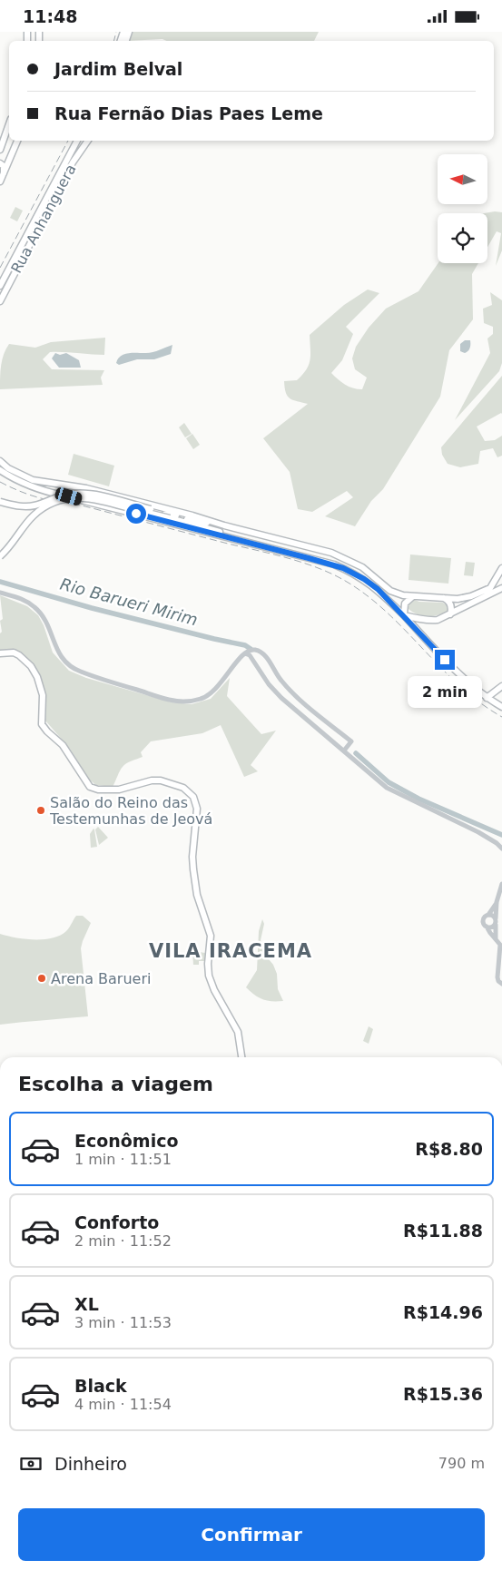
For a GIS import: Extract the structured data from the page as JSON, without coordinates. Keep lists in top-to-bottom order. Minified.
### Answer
{"streets":{"main road":["Rua Anhanguera"]},"districts":["VILA IRACEMA"],"water":["Rio Barueri Mirim"],"places":["Salão do Reino das Testemunhas de Jeová","Arena Barueri"],"north":"left","page":{"status":"11:48","banner":["Jardim Belval","Rua Fernão Dias Paes Leme"],"bubble":"2 min","heading":"Escolha a viagem","list":[{"name":"Econômico","note":"1 min · 11:51","value":"R$8.80"},{"name":"Conforto","note":"2 min · 11:52","value":"R$11.88"},{"name":"XL","note":"3 min · 11:53","value":"R$14.96"},{"name":"Black","note":"4 min · 11:54","value":"R$15.36"}],"pay":["Dinheiro","790 m"],"buttons":"Confirmar"}}
